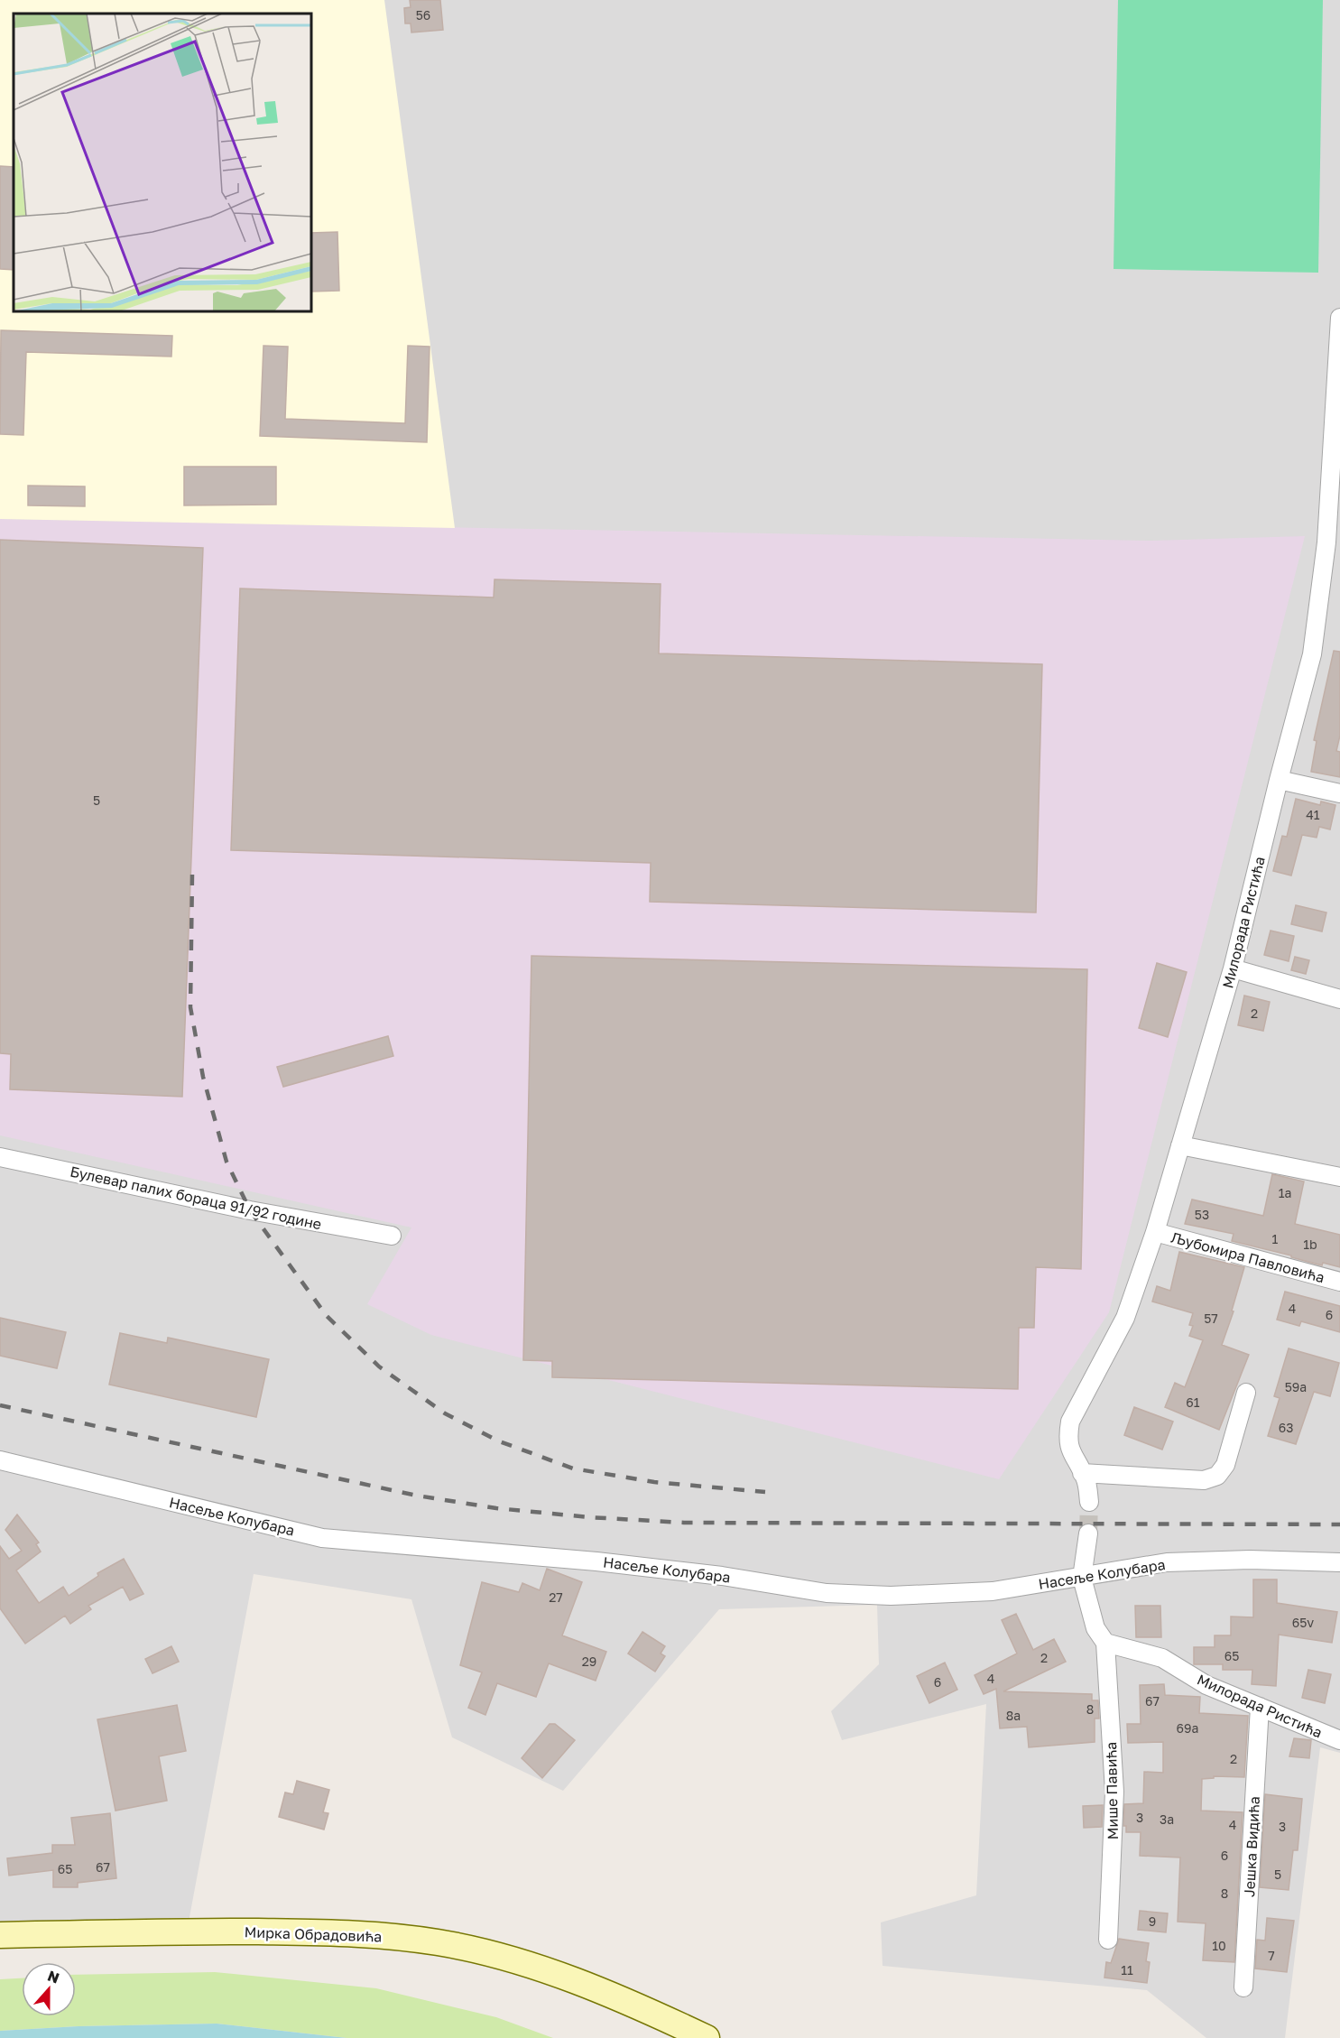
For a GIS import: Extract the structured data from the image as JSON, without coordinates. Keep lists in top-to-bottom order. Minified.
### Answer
{"streets":{"street":["Милорада Ристића","Булевар палих бораца 91/92 године","Љубомира Павловића","Насеље Колубара","Мише Павића","Јешка Видића","Мирка Обрадовића"]},"crossings":[["Милорада Ристића","Љубомира Павловића"],["Милорада Ристића","Мише Павића"],["Милорада Ристића","Јешка Видића"]],"house_numbers":["56","5","41","2","1a","53","1","1b","4","6","57","59a","61","63","27","65v","65","2","29","4","6","67","8","8a","69a","2","3","3a","4","3","6","67","65","5","8","9","10","7","11"],"north":"top"}
